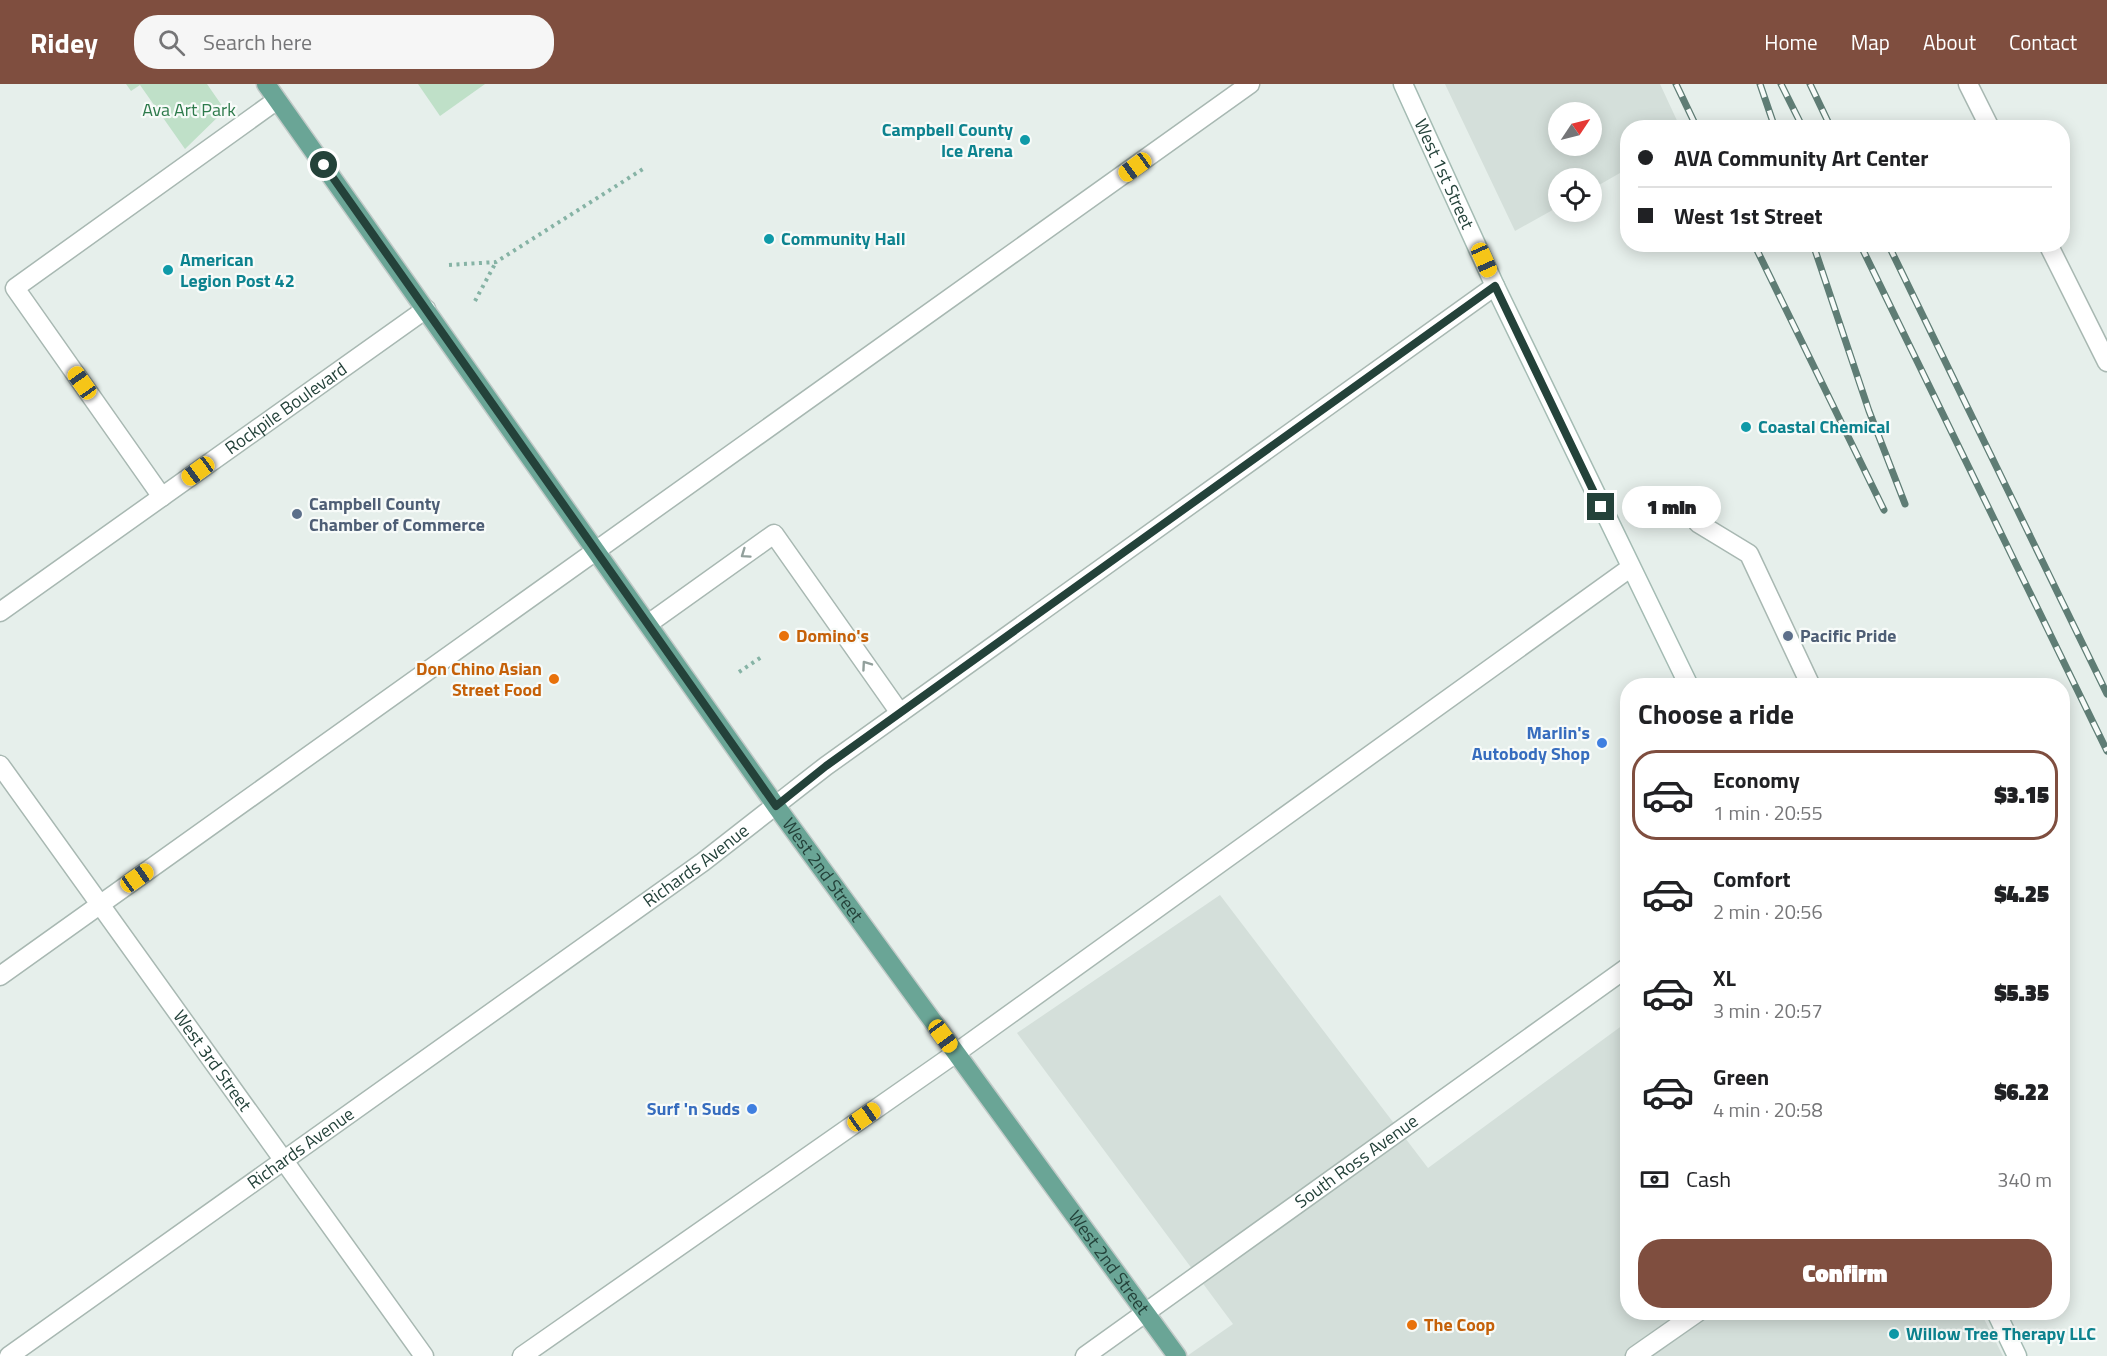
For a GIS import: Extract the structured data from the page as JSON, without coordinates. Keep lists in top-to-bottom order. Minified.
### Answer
{"streets":{"main road":["West 2nd Street"],"street":["West 1st Street","Rockpile Boulevard","Richards Avenue","West 3rd Street","South Ross Avenue"]},"crossings":[["West 1st Street","Richards Avenue"],["Rockpile Boulevard","West 2nd Street"],["Richards Avenue","West 2nd Street"],["Richards Avenue","West 3rd Street"],["West 2nd Street","South Ross Avenue"]],"parks":["Ava Art Park"],"places":["Campbell County Ice Arena","Community Hall","American Legion Post 42","Coastal Chemical","Campbell County Chamber of Commerce","Domino's","Pacific Pride","Don Chino Asian Street Food","Marlin's Autobody Shop","Surf 'n Suds","The Coop","Willow Tree Therapy LLC"],"north":"top right","page":{"header":"Ridey","search":"Search here","nav":["Home","Map","About","Contact"],"banner":["AVA Community Art Center","West 1st Street"],"bubble":"1 min","heading":"Choose a ride","list":[{"name":"Economy","note":"1 min · 20:55","value":"$3.15"},{"name":"Comfort","note":"2 min · 20:56","value":"$4.25"},{"name":"XL","note":"3 min · 20:57","value":"$5.35"},{"name":"Green","note":"4 min · 20:58","value":"$6.22"}],"pay":["Cash","340 m"],"buttons":"Confirm"}}
